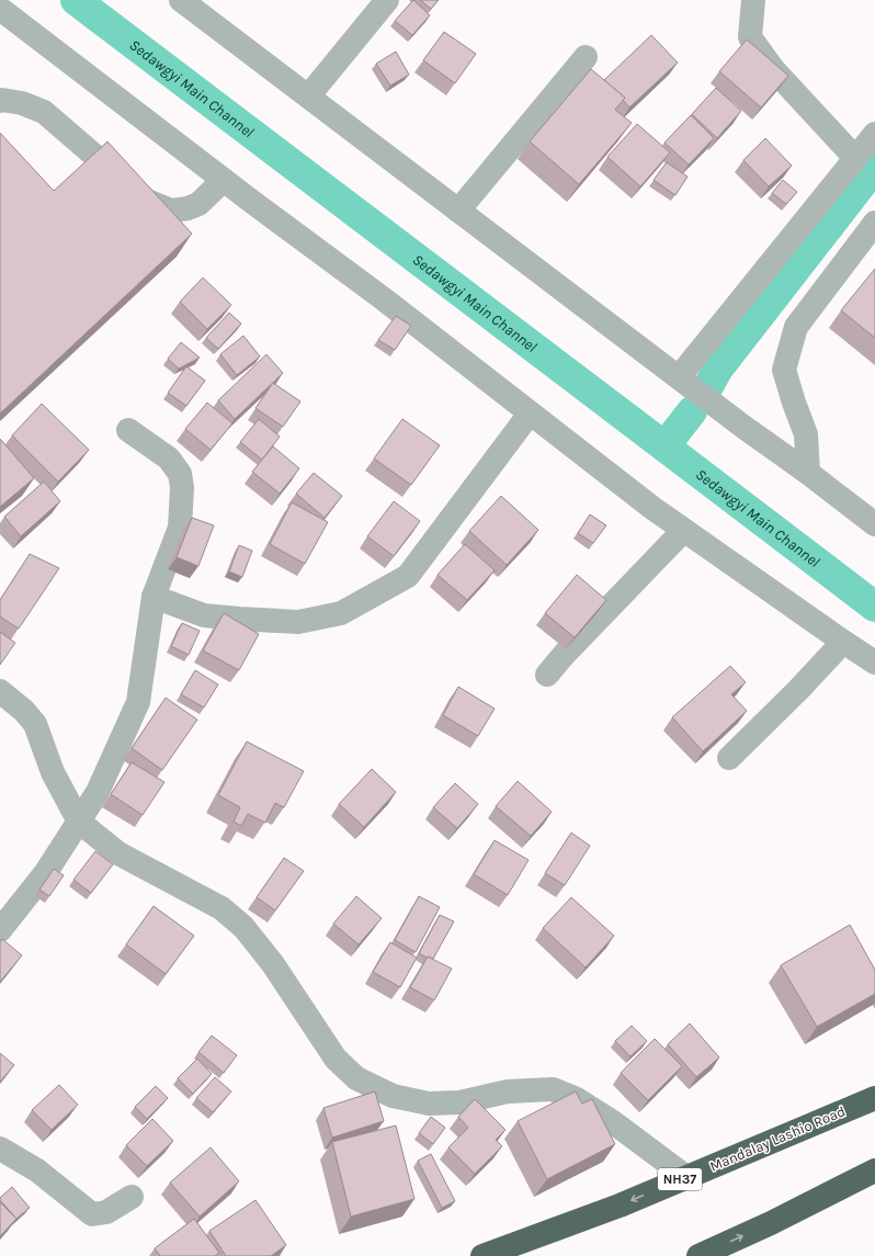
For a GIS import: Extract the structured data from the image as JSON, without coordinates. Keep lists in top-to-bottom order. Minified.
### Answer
{"streets":{"highway":["Mandalay Lashio Road","NH37"]},"one_way":["Mandalay Lashio Road"],"water":["Sedawgyi Main Channel"]}
